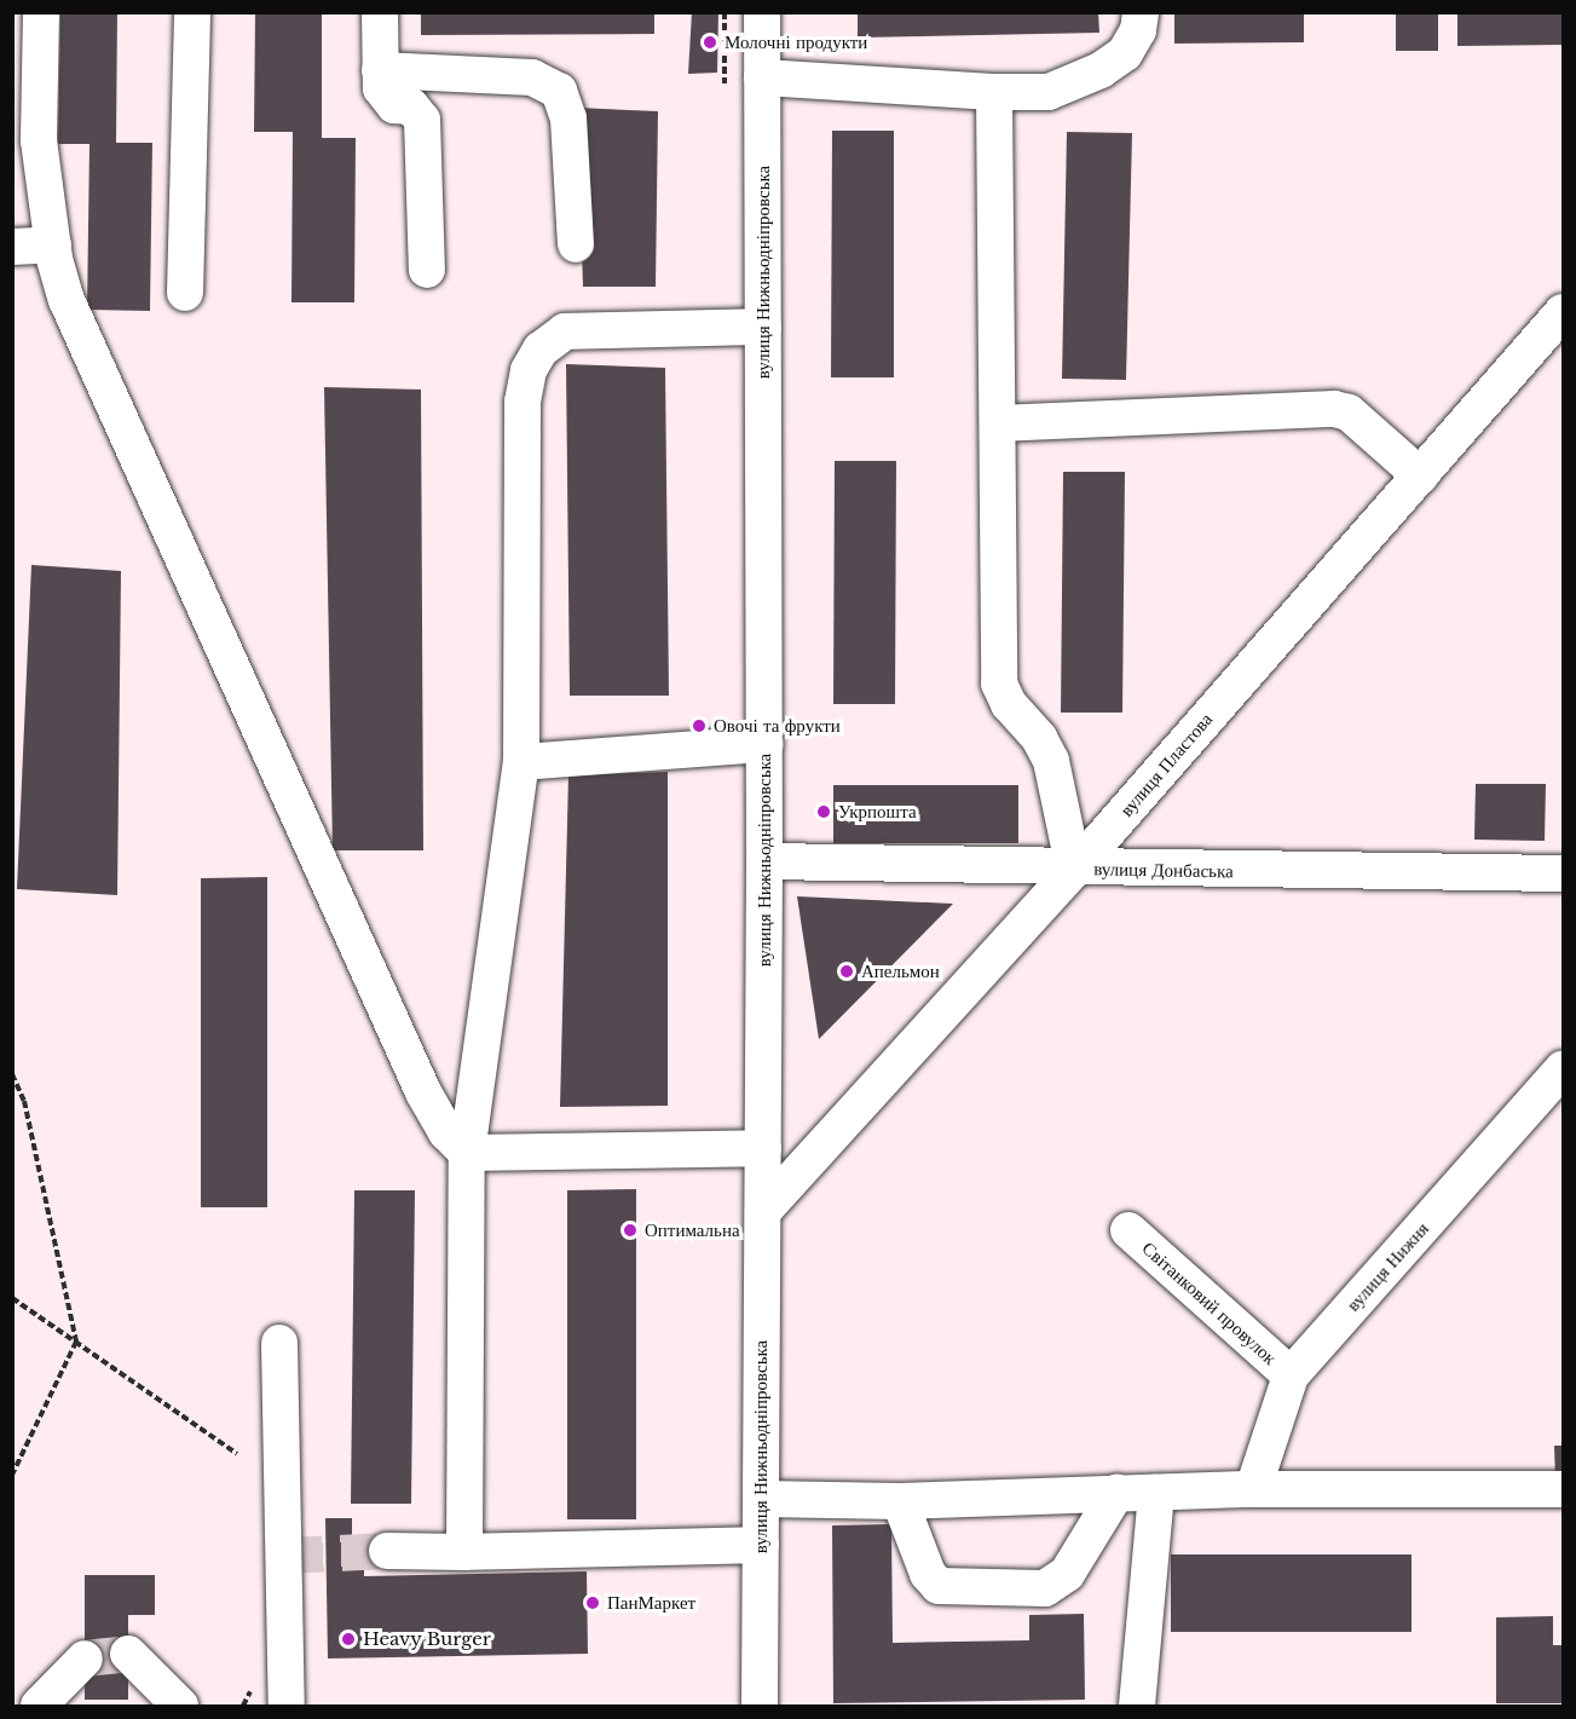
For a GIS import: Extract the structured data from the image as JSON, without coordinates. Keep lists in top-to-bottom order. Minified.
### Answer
{"streets":{"street":["вулиця Нижньодніпровська","вулиця Пластова","вулиця Донбаська","вулиця Нижня","Світанковий провулок"]},"crossings":[["вулиця Нижньодніпровська","вулиця Пластова"],["вулиця Нижньодніпровська","вулиця Донбаська"],["вулиця Пластова","вулиця Донбаська"],["вулиця Нижня","Світанковий провулок"]],"places":["Молочні продукти","Овочі та фрукти","Укрпошта","Апельмон","Оптимальна","ПанМаркет","Heavy Burger"]}
